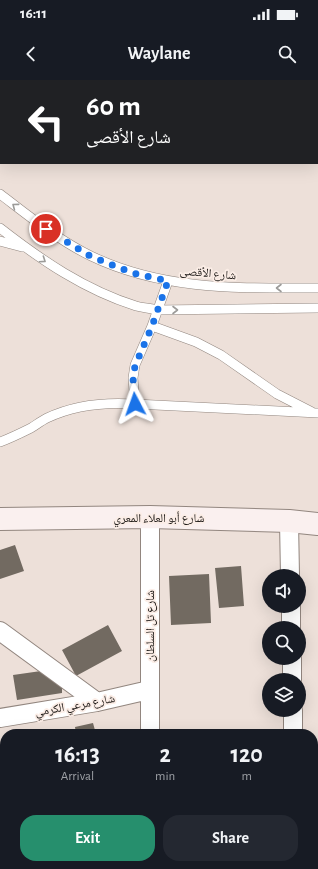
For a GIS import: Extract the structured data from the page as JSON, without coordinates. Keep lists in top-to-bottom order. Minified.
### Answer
{"streets":{"street":["شارع أبو العلاء المعري","شارع تل السلطان","شارع مرعي الكرمي"],"lane":["شارع الأقصى"]},"crossings":[["شارع أبو العلاء المعري","شارع تل السلطان"],["شارع تل السلطان","شارع مرعي الكرمي"]],"page":{"status":"16:11","header":"Waylane","turn":["60 m","شارع الأقصى"],"eta":["16:13","Arrival","2","min","120","m"],"buttons":["Exit","Share"]}}
